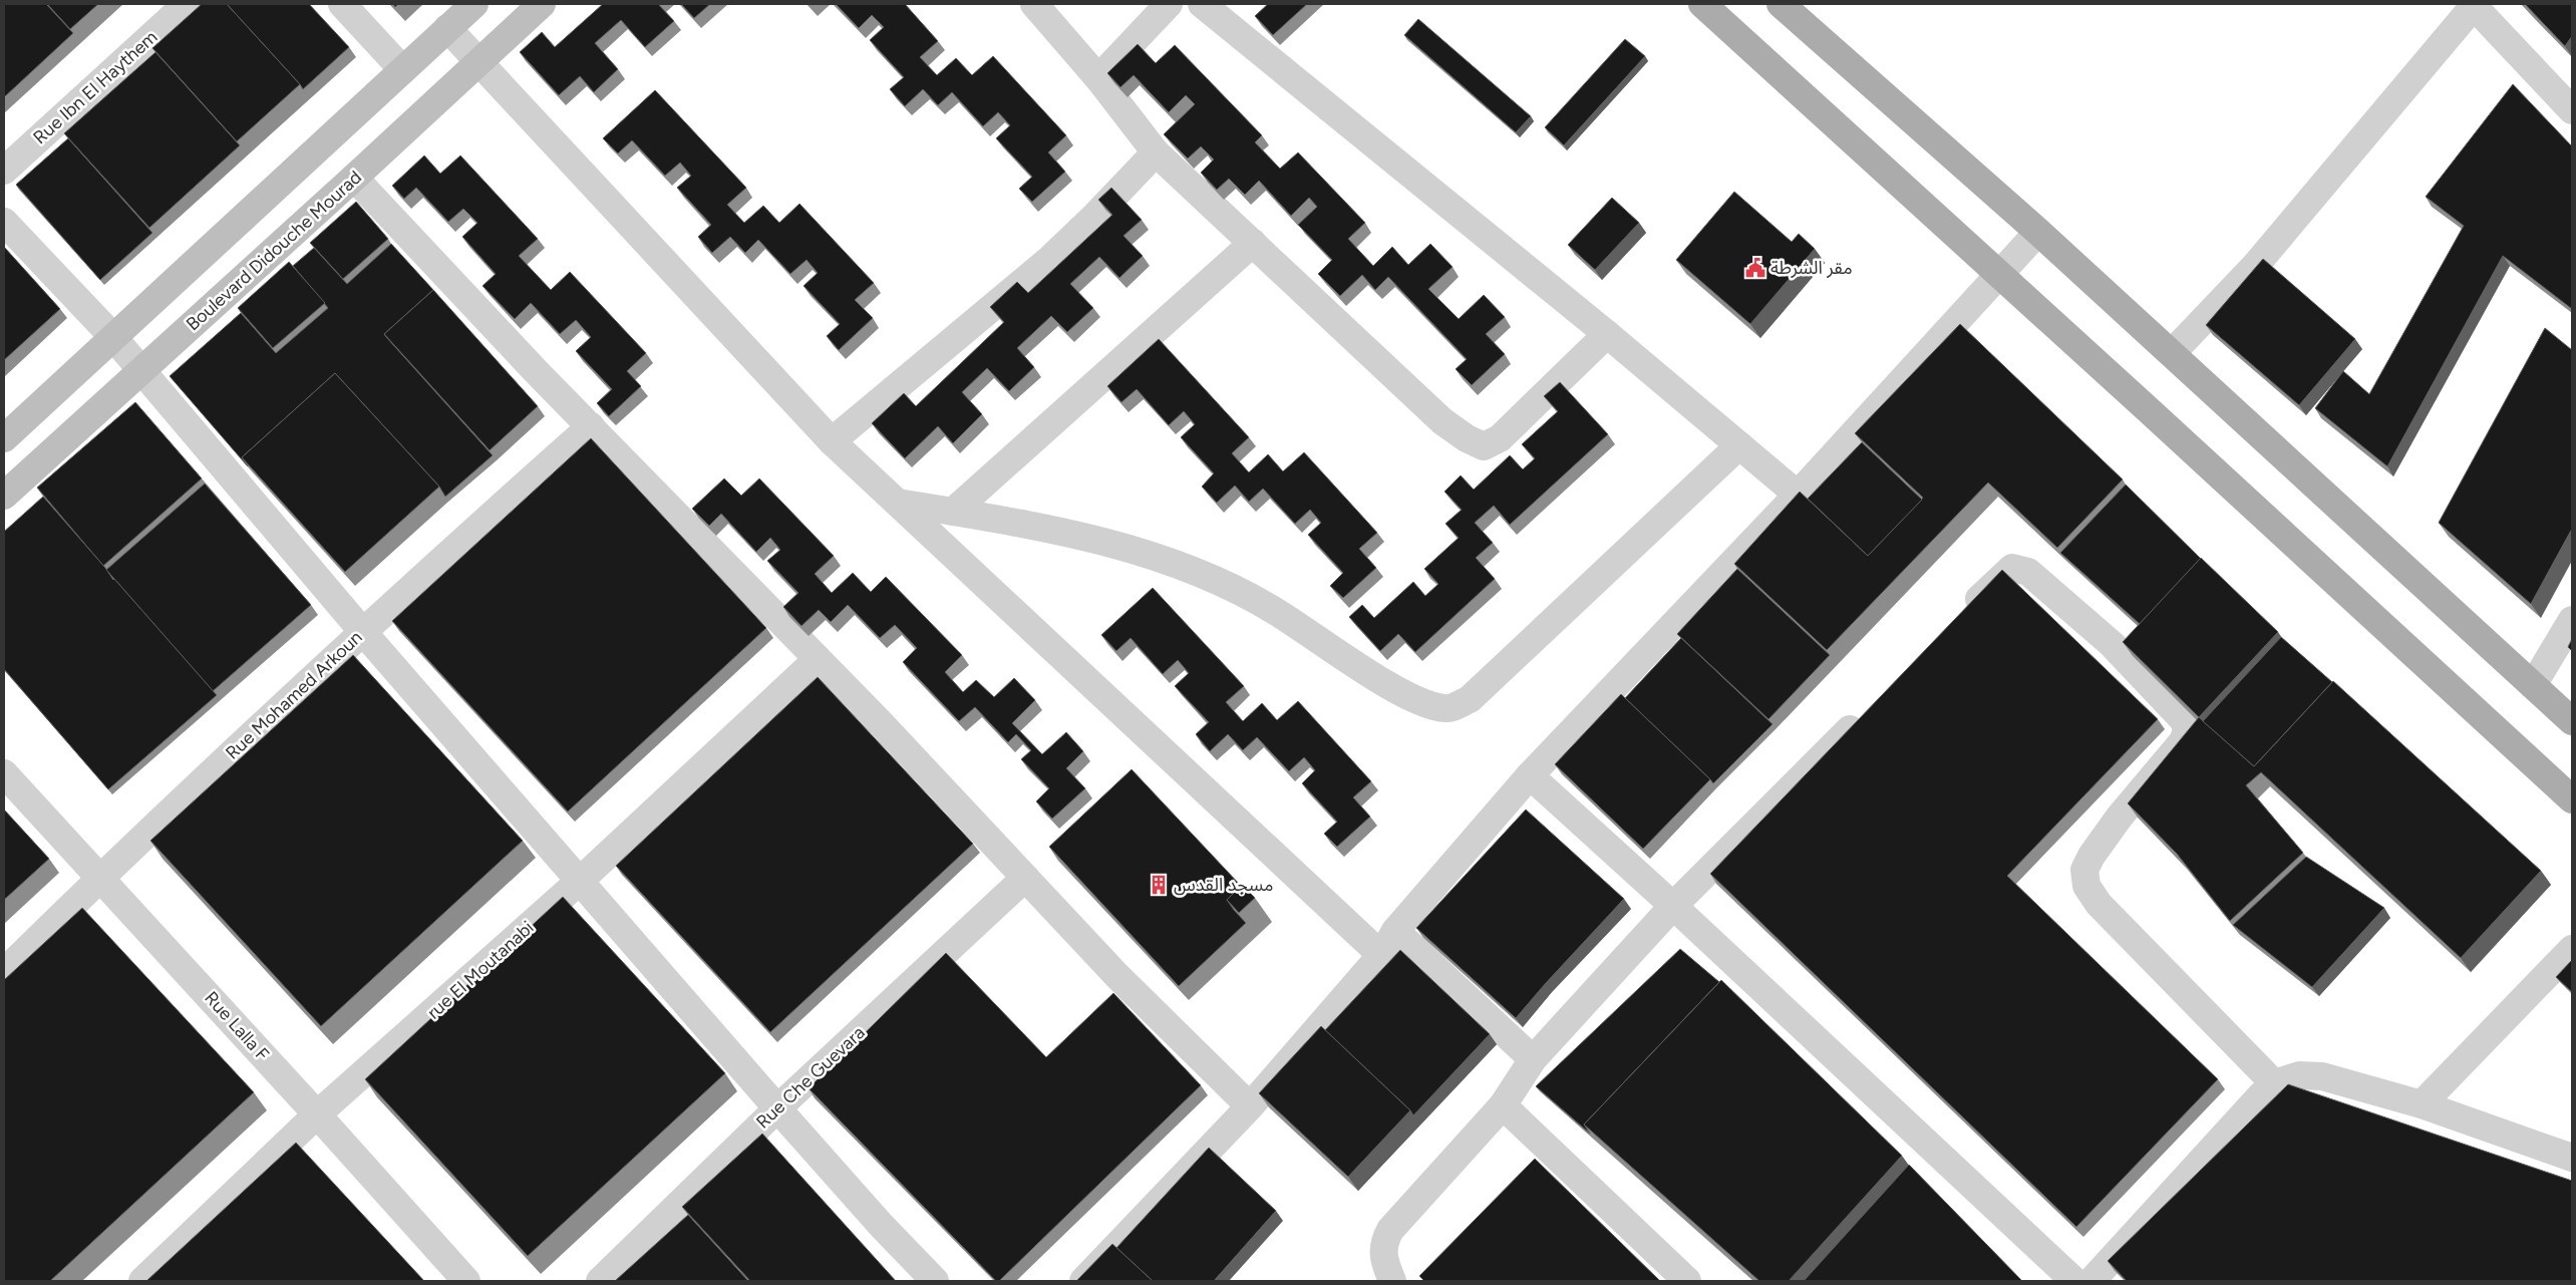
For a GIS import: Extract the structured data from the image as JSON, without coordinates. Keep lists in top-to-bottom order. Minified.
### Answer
{"streets":{"main road":["Boulevard Didouche Mourad"],"street":["Rue Ibn El Haythem","Rue Mohamed Arkoun","rue El Moutanabi","Rue Lalla F","Rue Che Guevara"]},"crossings":[["Rue Mohamed Arkoun","Rue Lalla F"],["rue El Moutanabi","Rue Lalla F"]],"places":{"public building":["مقر الشرطة"],"building":["مسجد القدس"]}}
